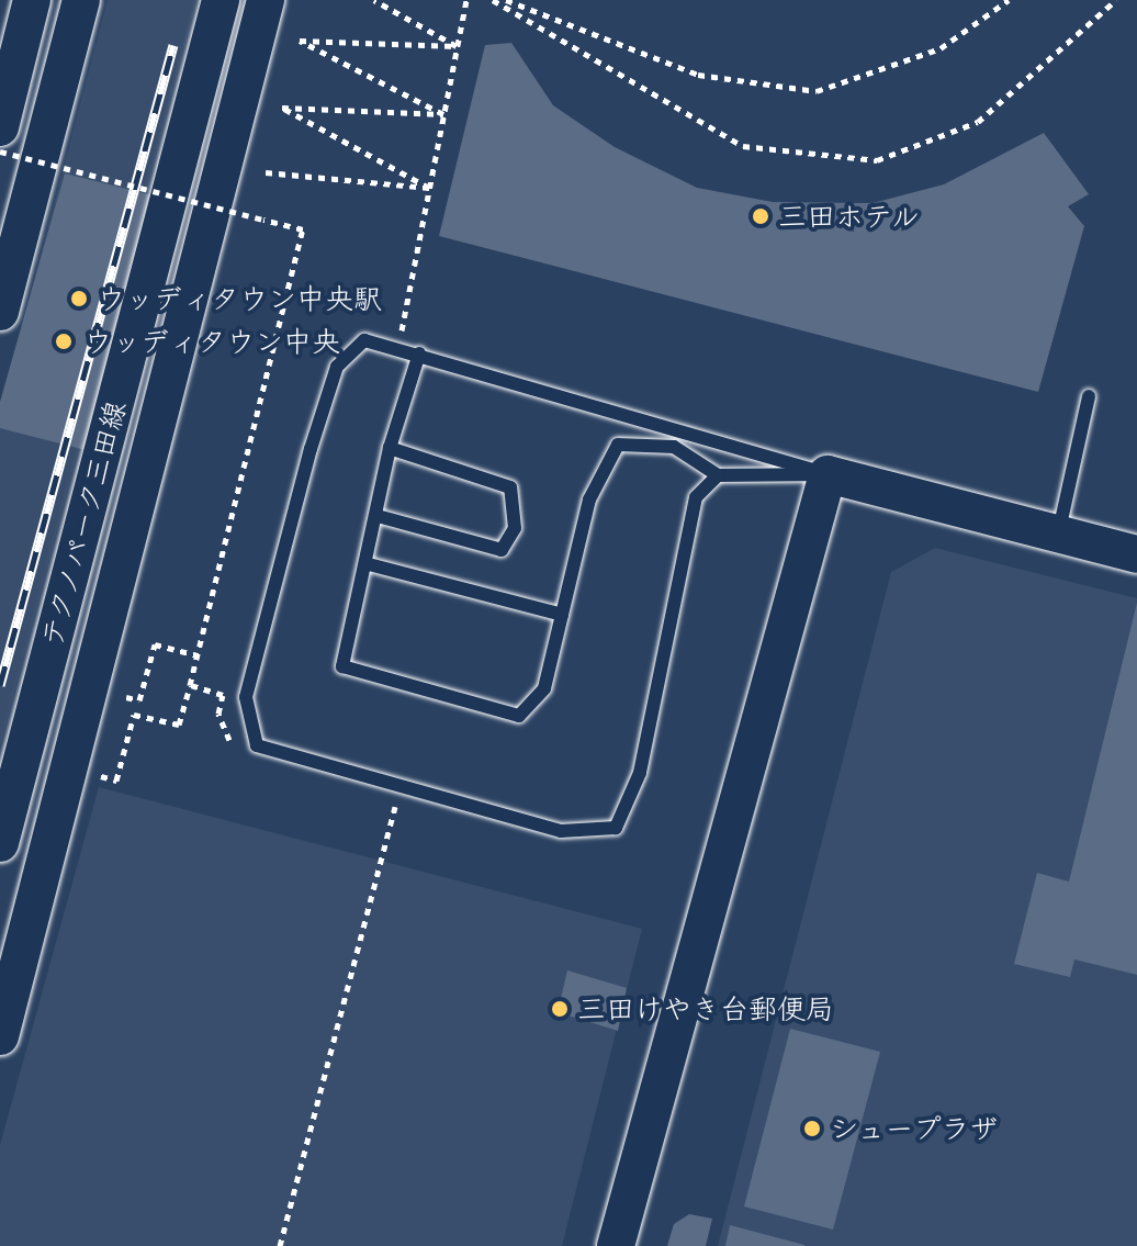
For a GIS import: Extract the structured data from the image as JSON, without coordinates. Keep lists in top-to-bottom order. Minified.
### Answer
{"streets":{"main road":["テクノパーク三田線"]},"places":["三田ホテル","ウッディタウン中央駅","ウッディタウン中央","三田けやき台郵便局","シュープラザ"]}
